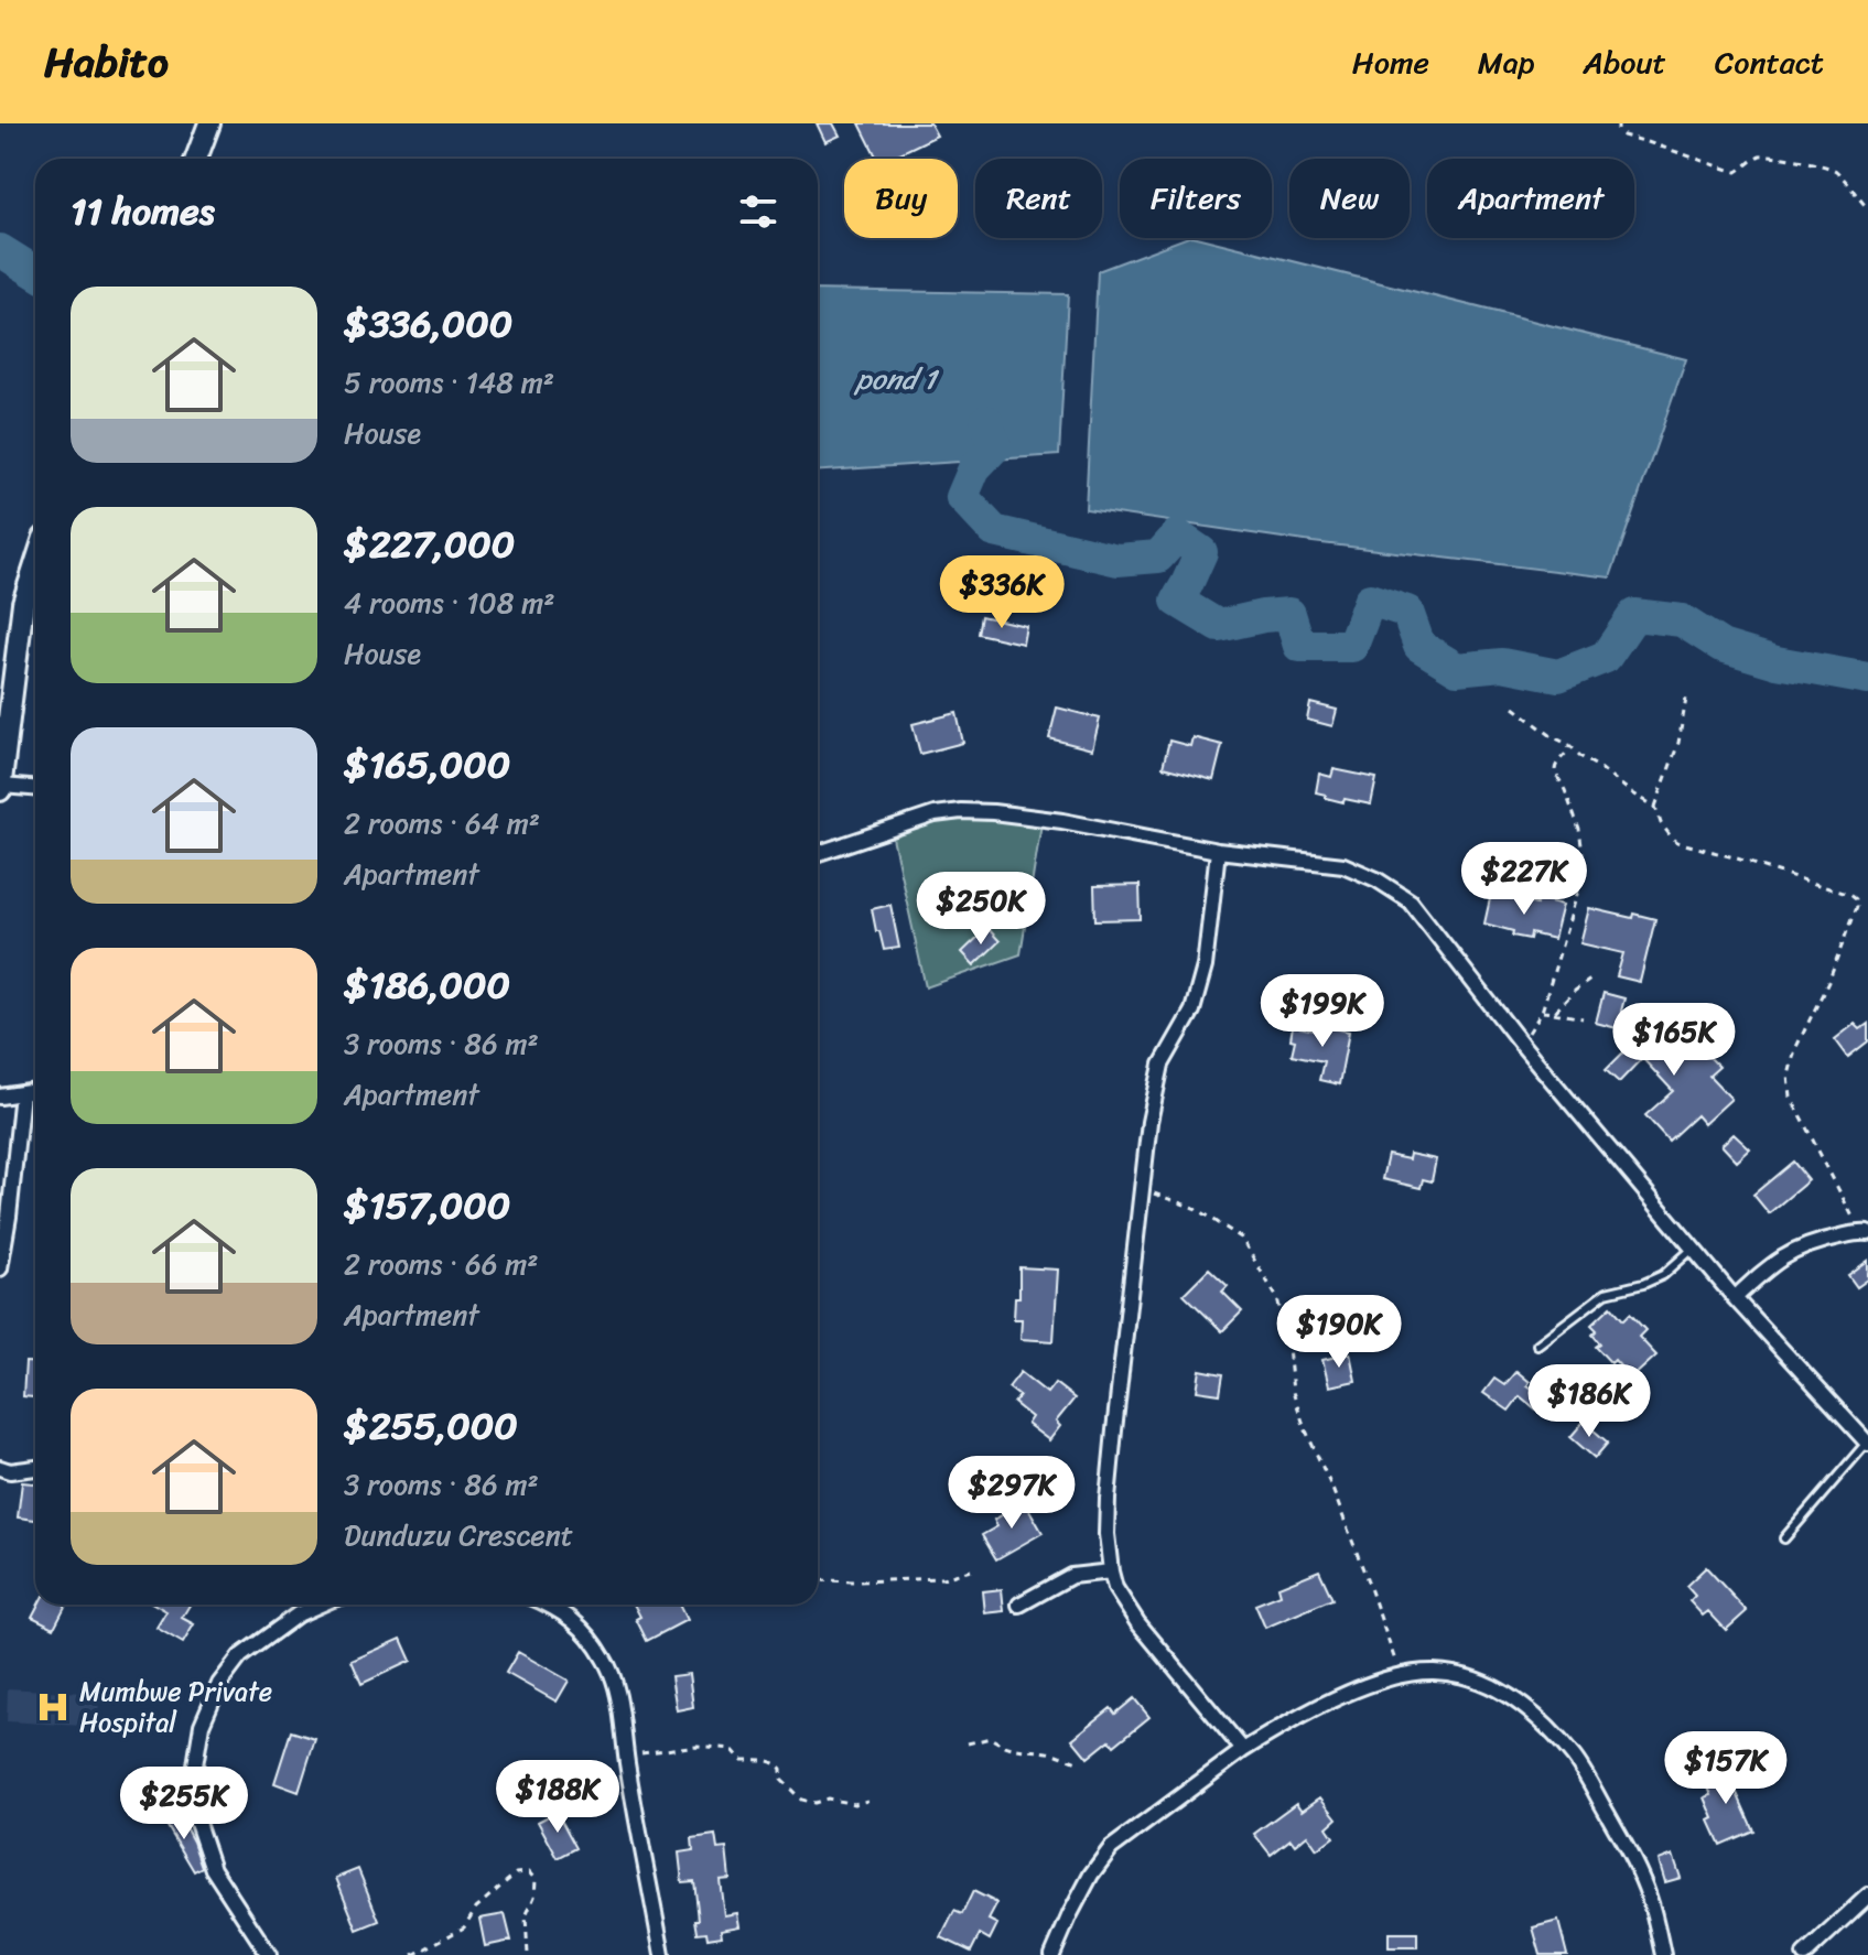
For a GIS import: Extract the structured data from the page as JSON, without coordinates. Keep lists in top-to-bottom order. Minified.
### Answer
{"water":["pond 1"],"places":{"hospital":["Mumbwe Private Hospital"]},"page":{"header":"Habito","nav":["Home","Map","About","Contact"],"chip":["Buy","Rent","Filters","New","Apartment"],"heading":"11 homes","list":[{"name":"$336,000","note":"5 rooms · 148 m² · House"},{"name":"$227,000","note":"4 rooms · 108 m² · House"},{"name":"$165,000","note":"2 rooms · 64 m² · Apartment"},{"name":"$186,000","note":"3 rooms · 86 m² · Apartment"},{"name":"$157,000","note":"2 rooms · 66 m² · Apartment"},{"name":"$255,000","note":"3 rooms · 86 m² · Dunduzu Crescent"}],"price":["$336K","$227K","$250K","$199K","$165K","$190K","$186K","$297K","$157K","$188K","$255K"]}}
